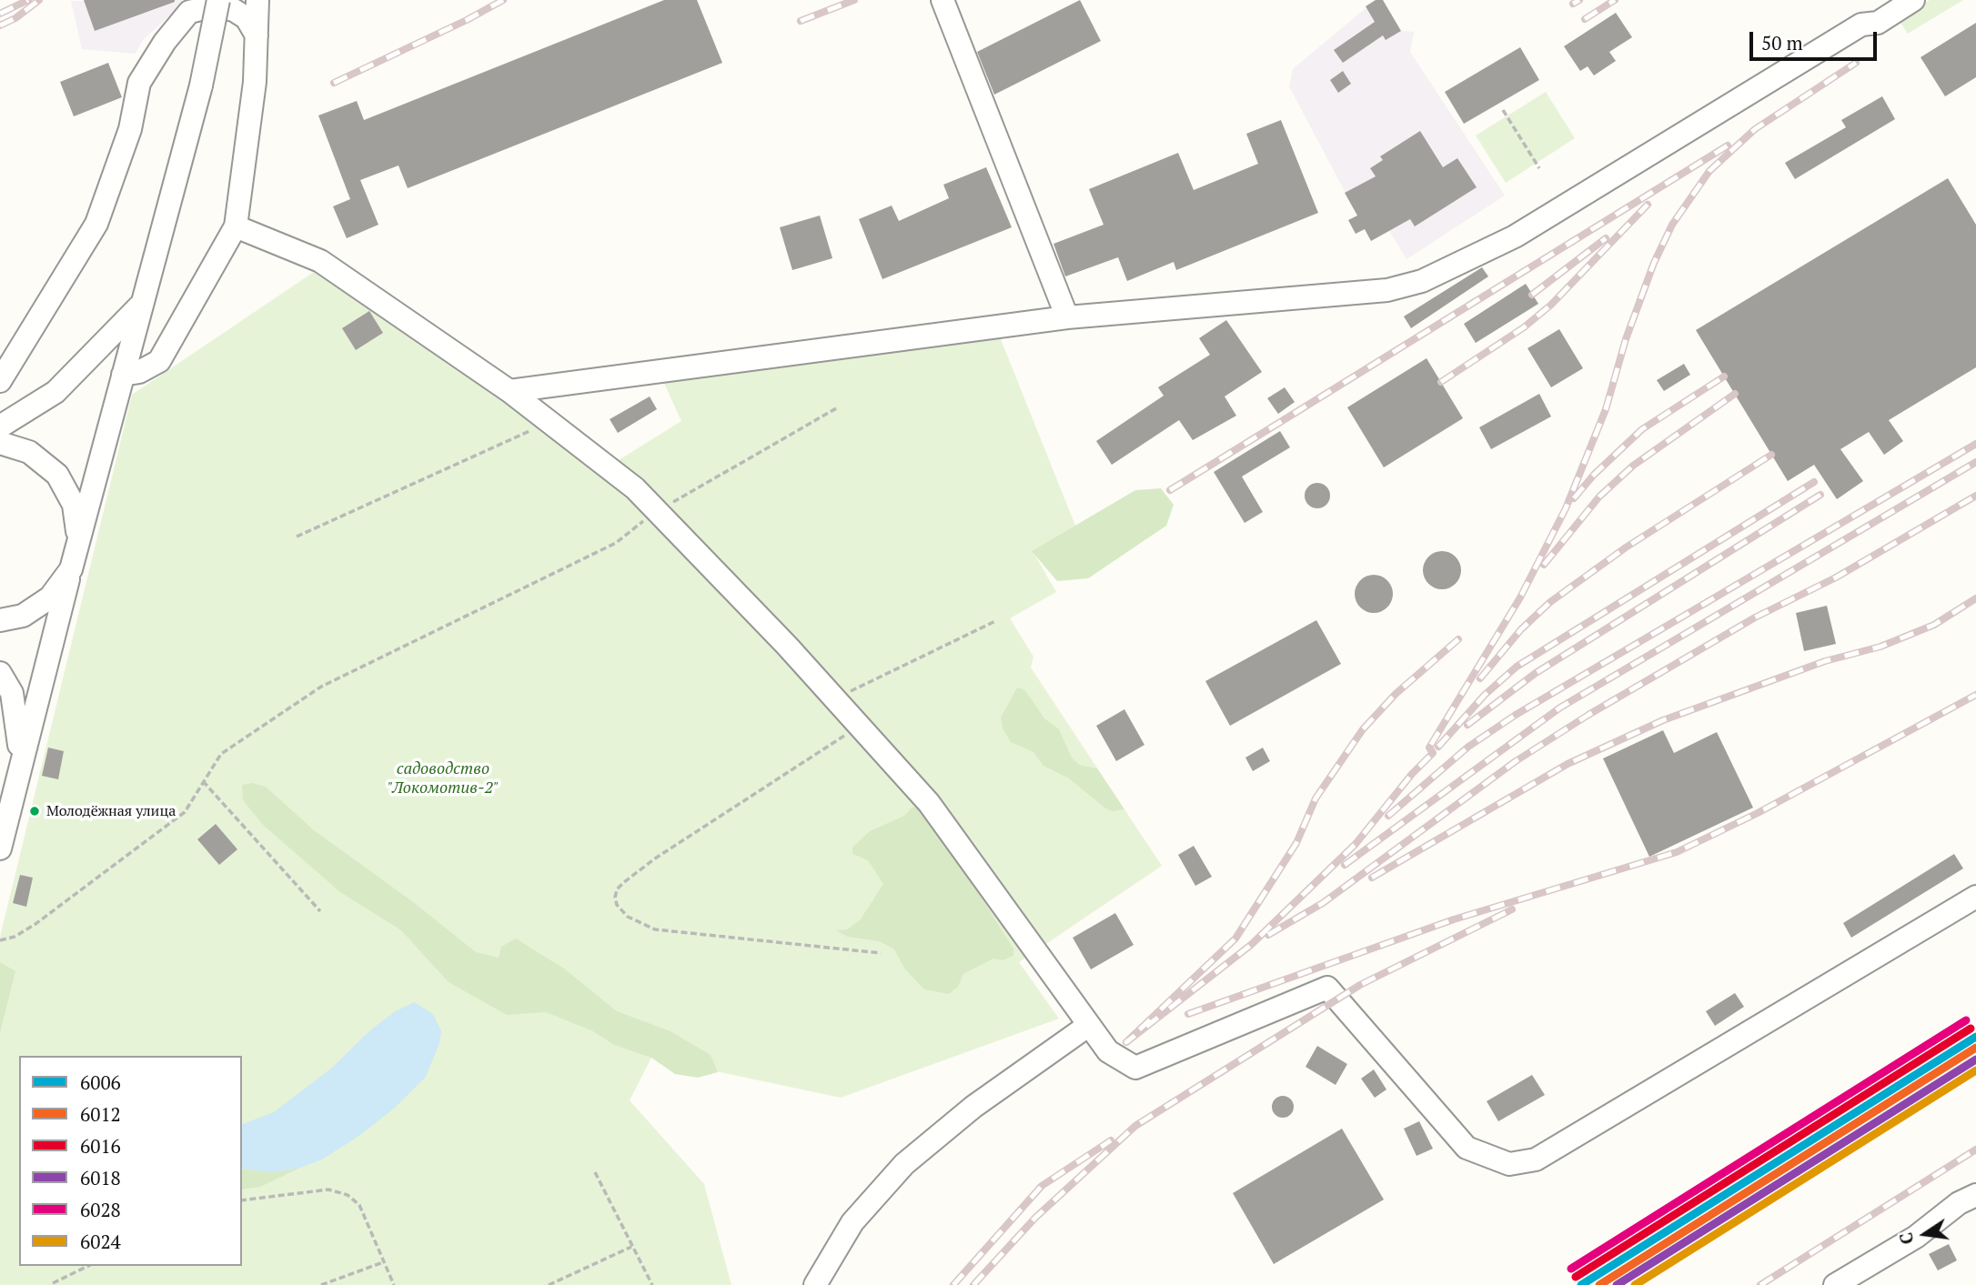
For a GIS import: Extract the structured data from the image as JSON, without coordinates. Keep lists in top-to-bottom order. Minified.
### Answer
{"parks":["садоводство \"Локомотив-2\""],"places":["Молодёжная улица"],"lines":["transit line 6028","transit line 6016","transit line 6006","transit line 6012","transit line 6018","transit line 6024"],"legend":["6006","6012","6016","6018","6028","6024"],"scale_bar":"50 m","north":"left"}
